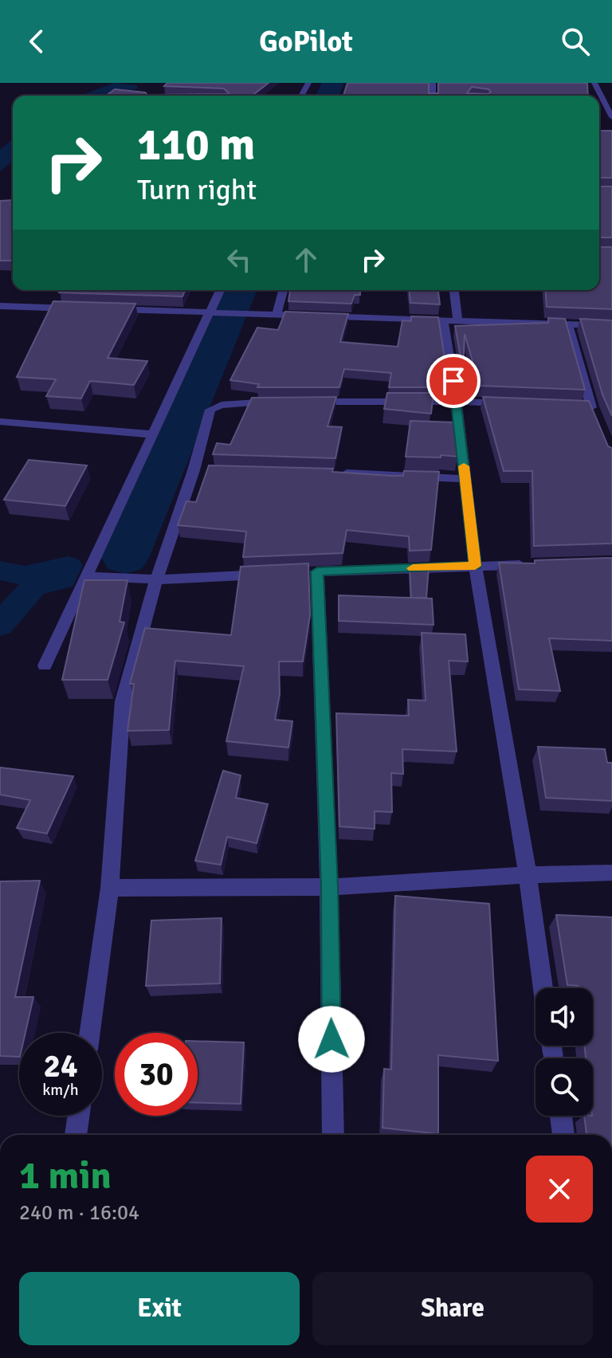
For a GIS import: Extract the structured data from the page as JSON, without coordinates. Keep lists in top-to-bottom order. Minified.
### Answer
{"page":{"header":"GoPilot","turn":["110 m","Turn right"],"speed":"24 km/h","limit":"30","heading":["1 min","240 m · 16:04"],"buttons":["Exit","Share"]}}
